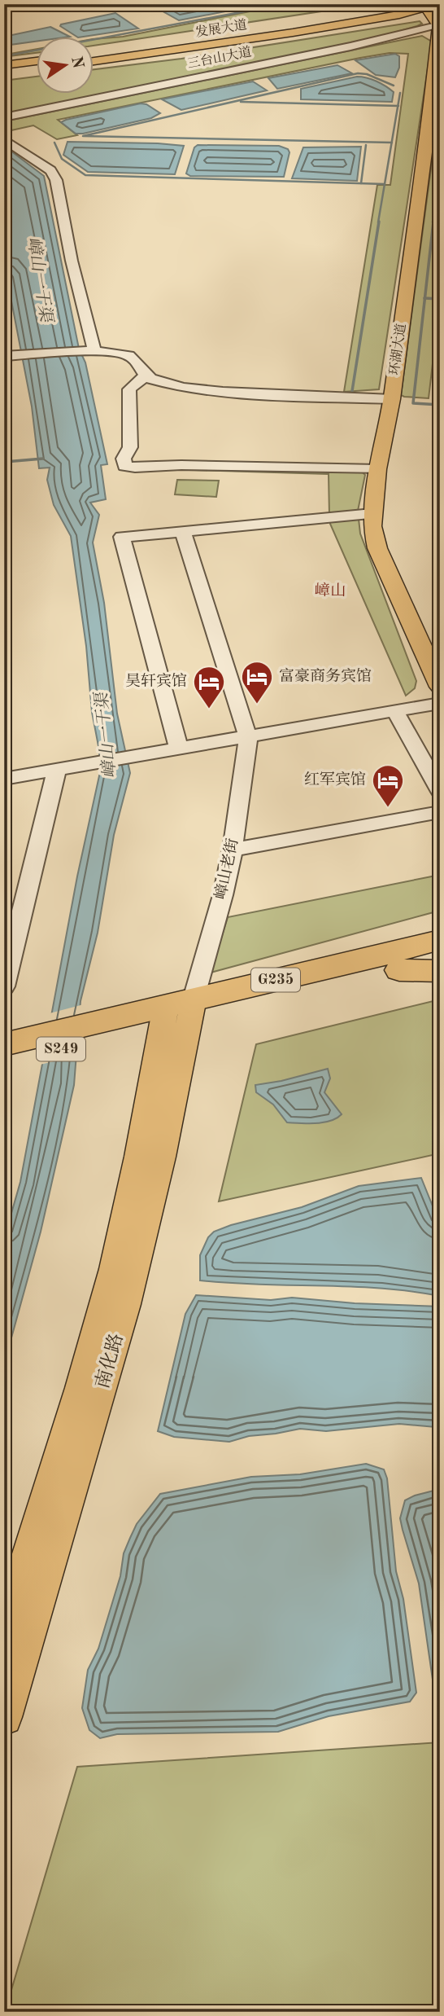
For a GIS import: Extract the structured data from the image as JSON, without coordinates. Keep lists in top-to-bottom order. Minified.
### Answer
{"streets":{"highway":["G235","S249"],"main road":["发展大道","环湖大道","南化路"],"street":["三台山大道","嶂山老街"]},"crossings":[["三台山大道","环湖大道"],["嶂山老街","G235"],["嶂山老街","南化路"],["G235","S249"],["G235","南化路"]],"districts":["嶂山"],"water":["嶂山一干渠"],"places":{"hotel":["富豪商务宾馆","昊轩宾馆","红军宾馆"]},"north":"right"}
